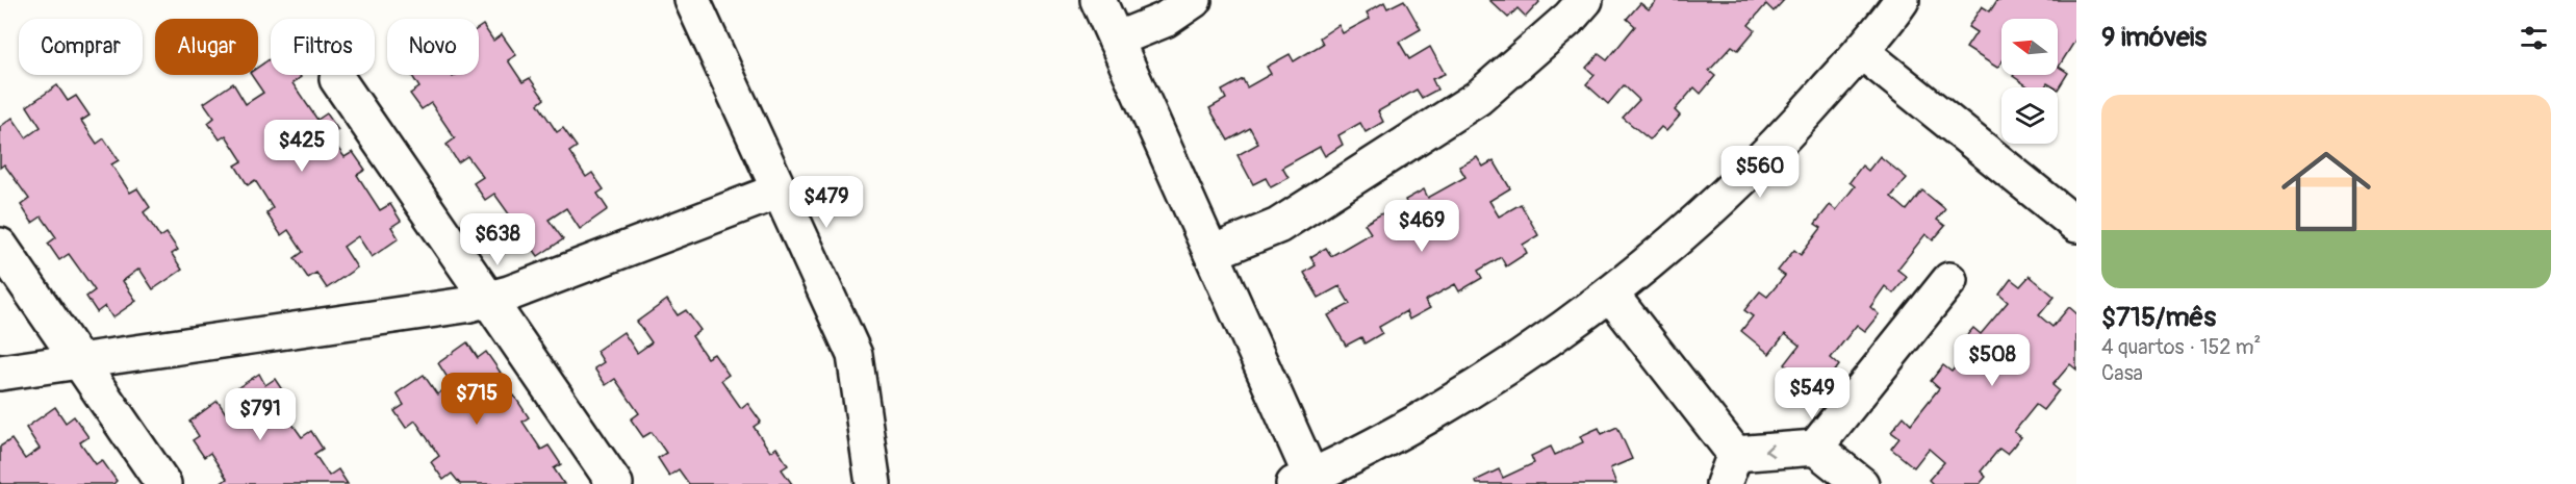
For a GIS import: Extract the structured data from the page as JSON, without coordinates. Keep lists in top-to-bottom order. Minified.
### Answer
{"north":"left","page":{"heading":"9 imóveis","chip":["Comprar","Alugar","Filtros","Novo"],"list":[{"name":"$715/mês","note":"4 quartos · 152 m² · Casa"}],"price":["$425","$560","$479","$469","$638","$508","$549","$715","$791"]}}
